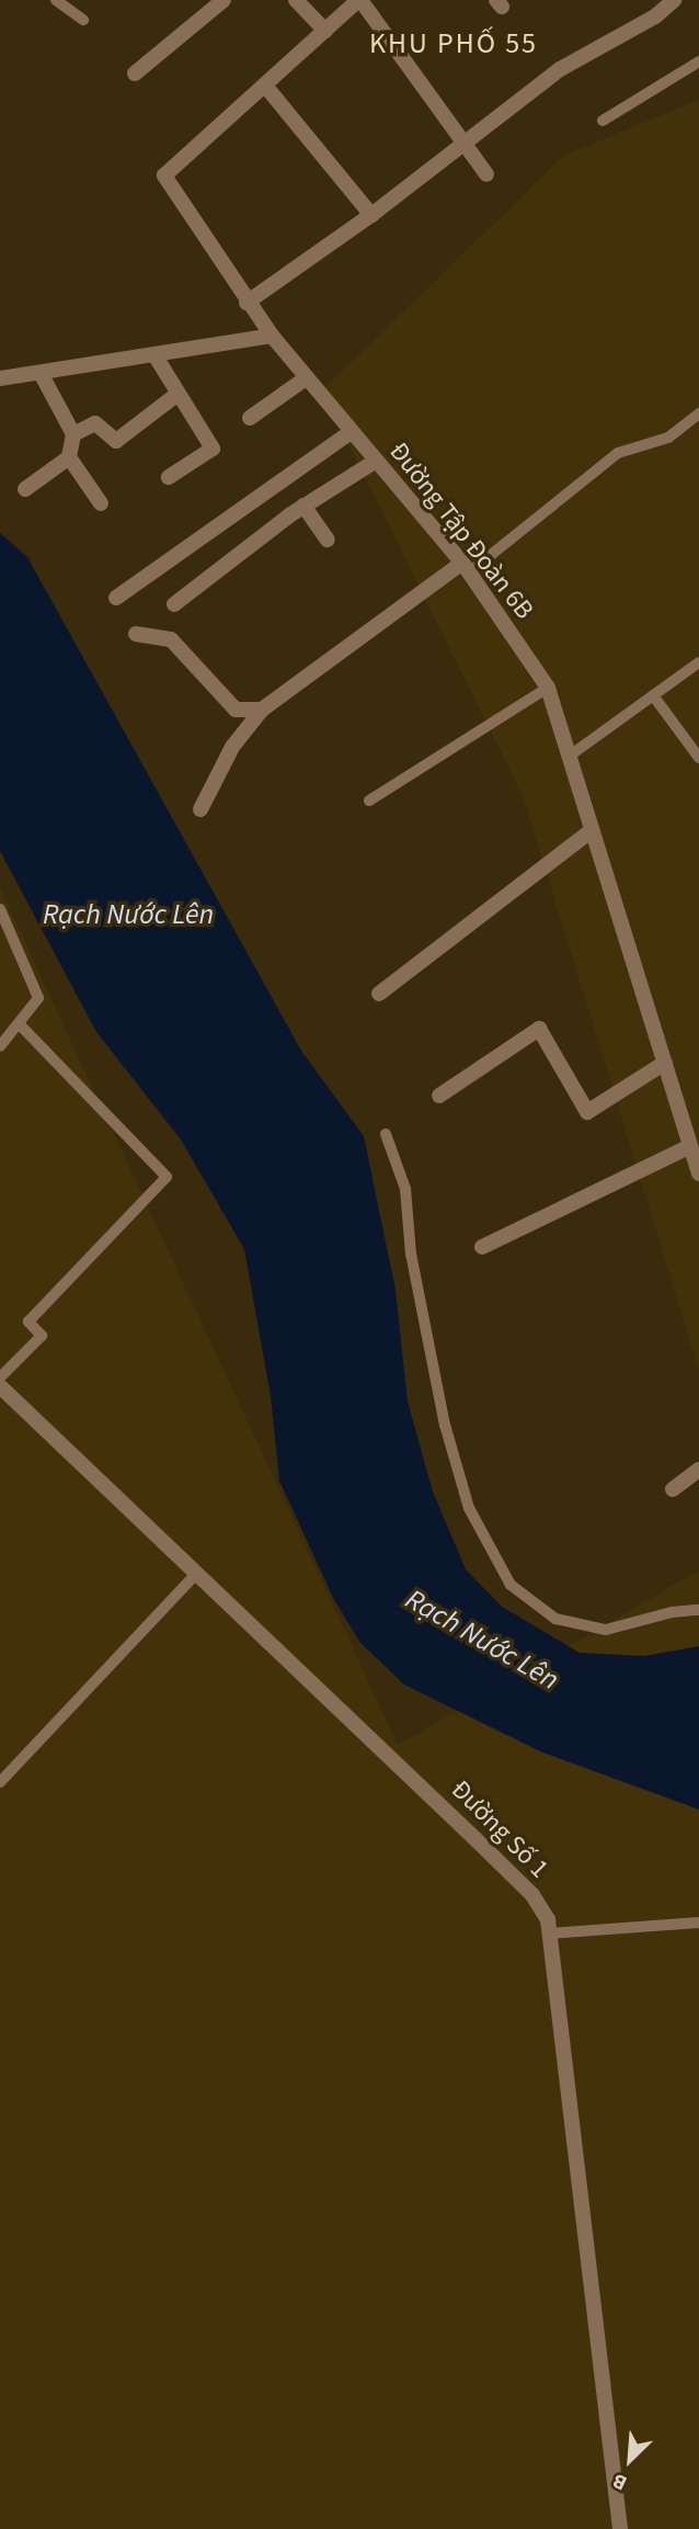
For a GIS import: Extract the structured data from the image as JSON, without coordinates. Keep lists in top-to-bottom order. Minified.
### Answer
{"streets":{"street":["Đường Tập Đoàn 6B","Đường Số 1"]},"districts":["KHU PHỐ 55"],"water":["Rạch Nước Lên"],"north":"bottom left"}
